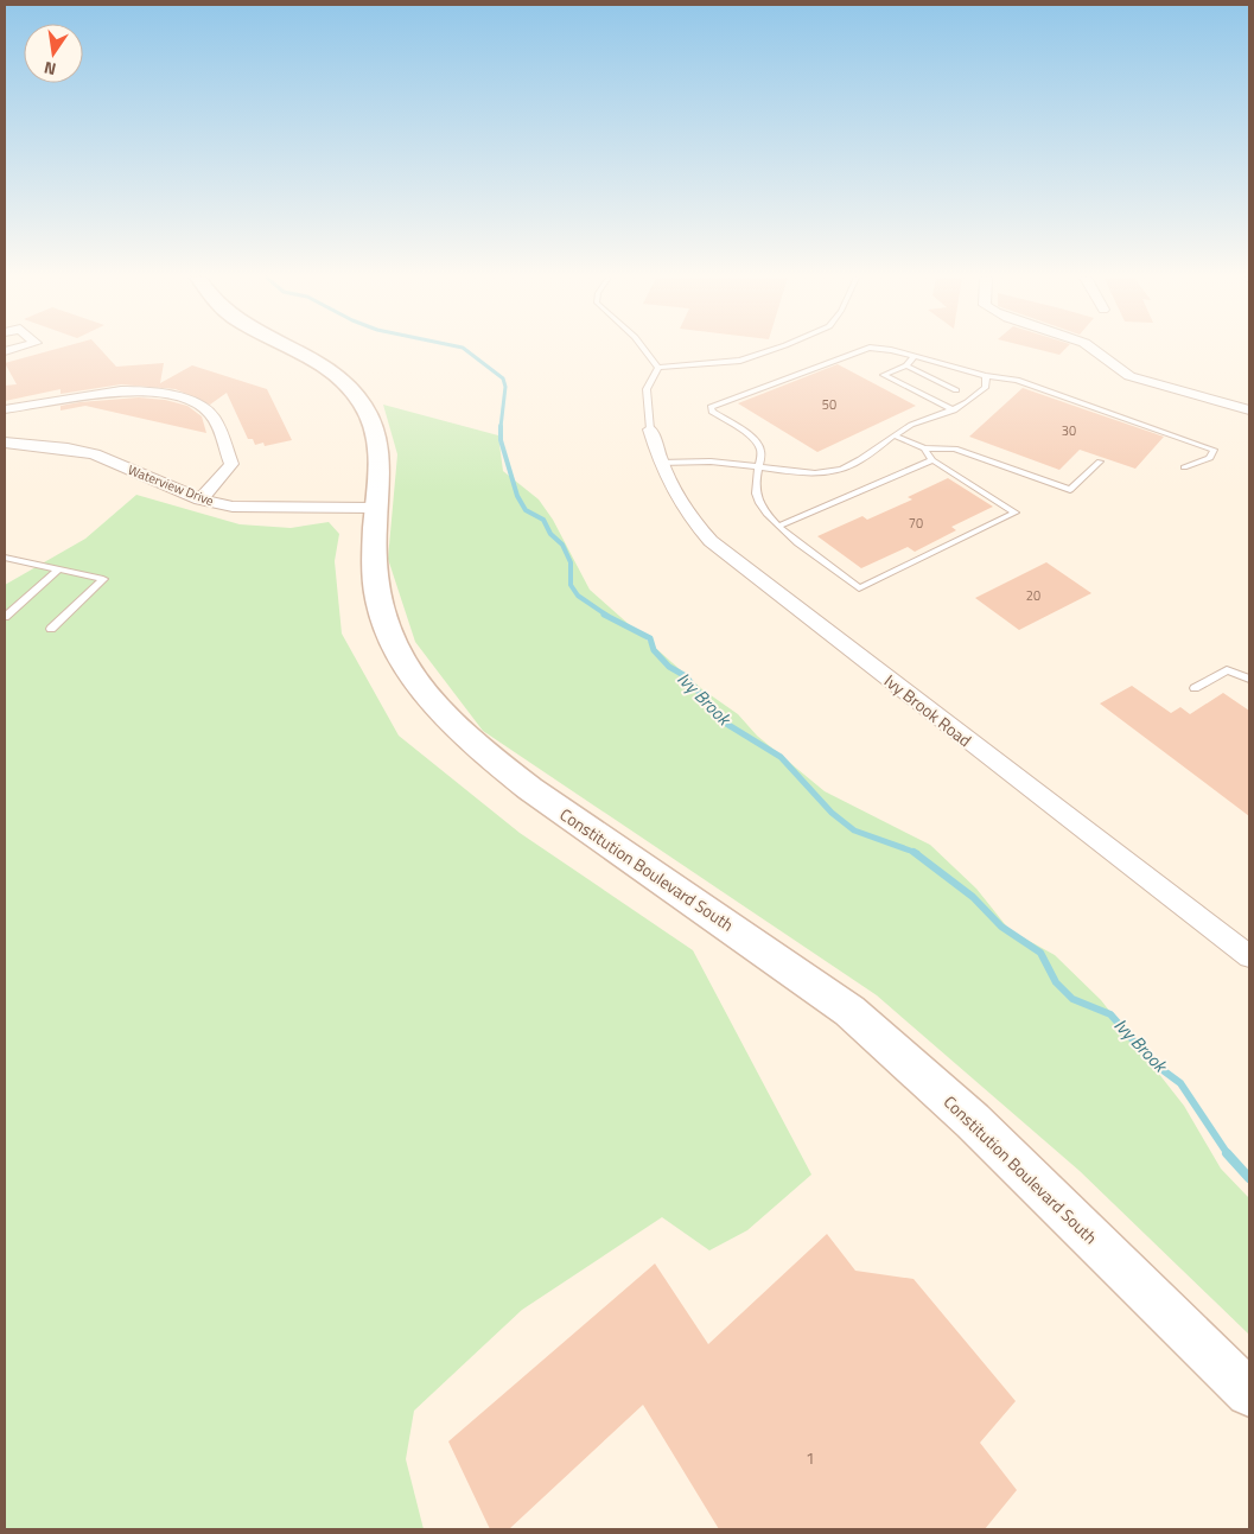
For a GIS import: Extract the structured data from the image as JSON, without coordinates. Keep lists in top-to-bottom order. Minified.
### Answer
{"streets":{"main road":["Constitution Boulevard South"],"street":["Waterview Drive","Ivy Brook Road"]},"crossings":[["Waterview Drive","Constitution Boulevard South"]],"water":["Ivy Brook"],"house_numbers":["50","30","70","20","1"],"north":"bottom"}
